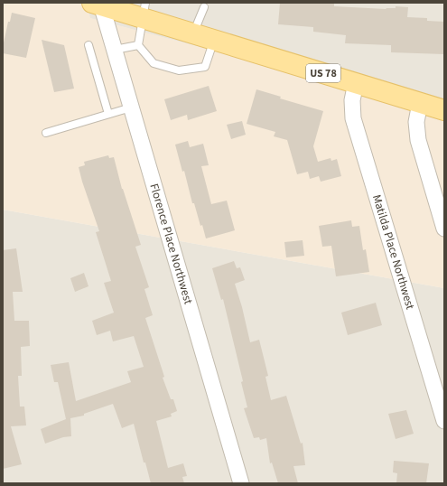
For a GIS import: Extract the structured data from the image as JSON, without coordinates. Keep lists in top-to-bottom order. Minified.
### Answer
{"streets":{"main road":["US 78"],"street":["Florence Place Northwest","Matilda Place Northwest"]},"crossings":[["US 78","Florence Place Northwest"],["US 78","Matilda Place Northwest"]]}
